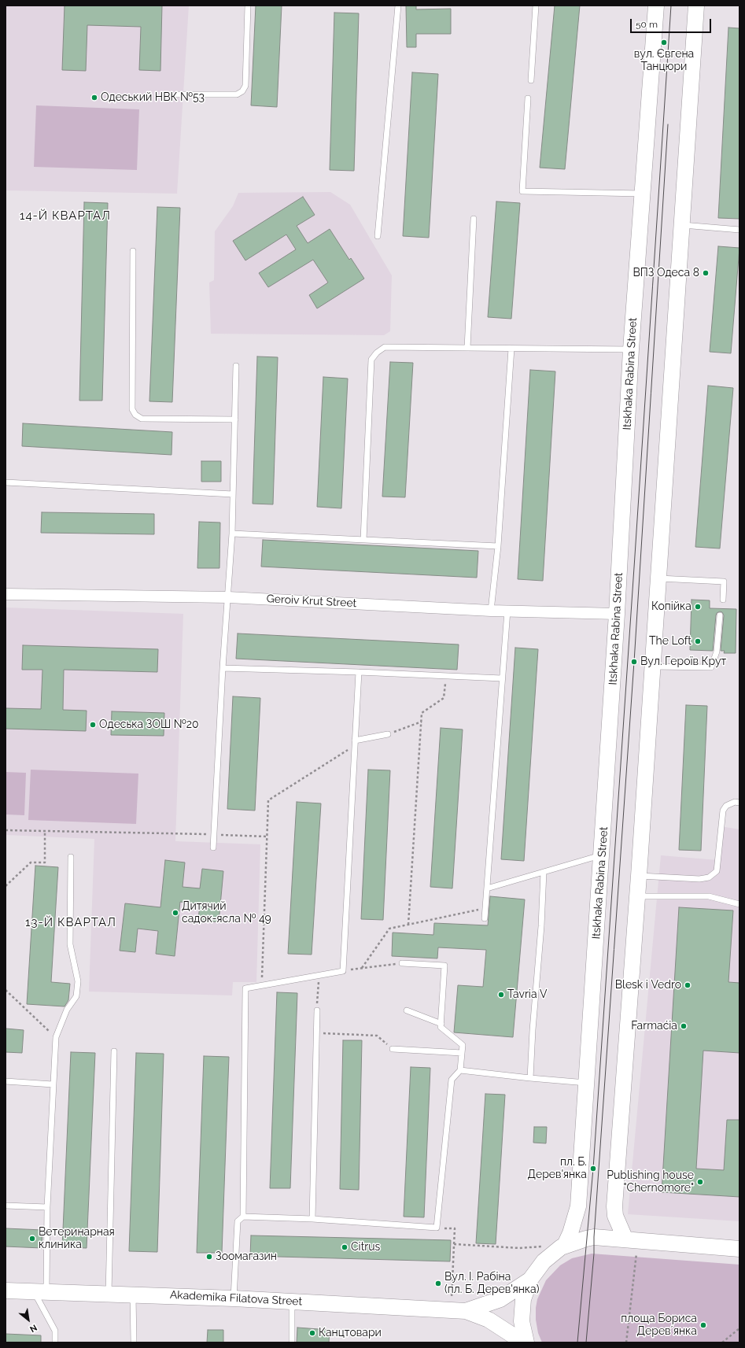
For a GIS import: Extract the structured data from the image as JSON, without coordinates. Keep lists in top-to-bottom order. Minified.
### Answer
{"streets":{"main road":["Itskhaka Rabina Street","Akademika Filatova Street"],"street":["Geroiv Krut Street"]},"crossings":[["Itskhaka Rabina Street","Geroiv Krut Street"]],"districts":["14-Й КВАРТАЛ","13-Й КВАРТАЛ"],"places":["вул. Євгена Танцюри","Одеський НВК №53","ВПЗ Одеса 8","Копійка","The Loft","Вул. Героїв Крут","Одеська ЗОШ №20","Дитячий садок-ясла № 49","Blesk i Vedro","Tavria V","Farmaćia","пл. Б. Дерев'янка","Publishing house \"Chernomore\"","Ветеринарная клиника","Citrus","Зоомагазин","Вул. І. Рабіна (пл. Б. Дерев'янка)","площа Бориса Деревʼянка","Канцтовари"],"scale_bar":"50 m","north":"bottom right"}
